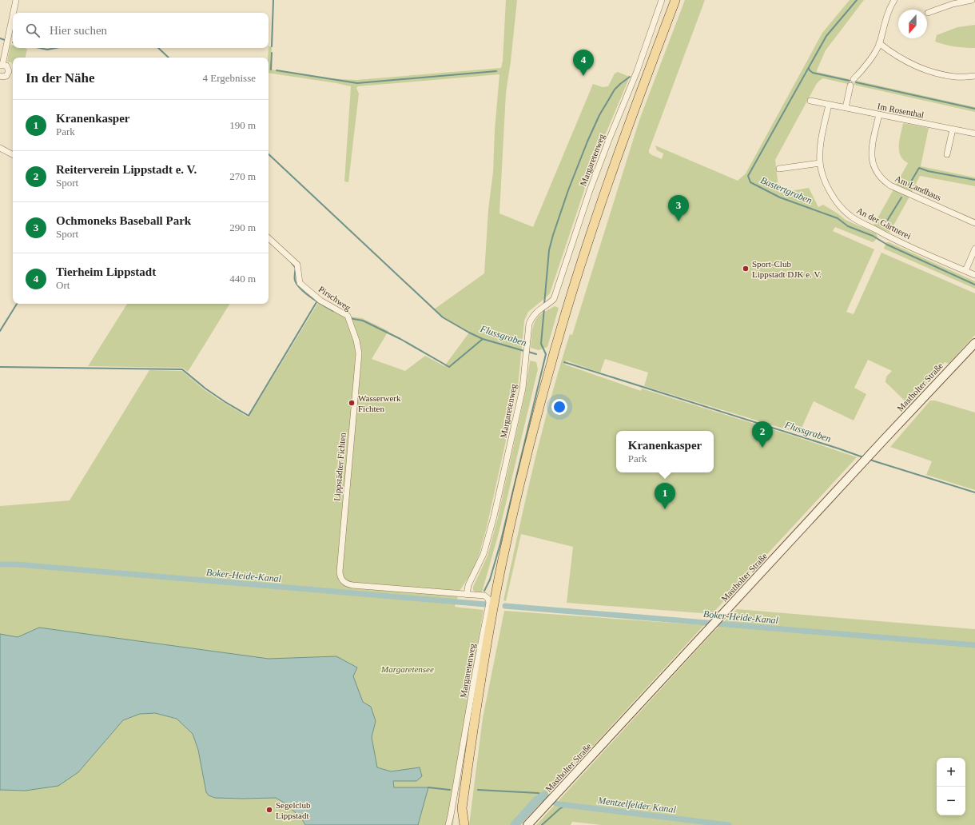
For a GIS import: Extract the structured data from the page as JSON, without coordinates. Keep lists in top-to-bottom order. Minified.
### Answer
{"streets":{"street":["Im Rosenthal","Margaretenweg","Am Landhaus","An der Gärtnerei","Pirschweg","Mastholter Straße","Lippstädter Fichten"]},"crossings":[["Im Rosenthal","Am Landhaus"],["Im Rosenthal","An der Gärtnerei"],["Margaretenweg","Lippstädter Fichten"],["Pirschweg","Lippstädter Fichten"]],"water":["Bastertgraben","Flussgraben","Boker-Heide-Kanal","Mentzelfelder Kanal"],"parks":["Margaretensee"],"places":["Sport-Club Lippstadt DJK e. V.","Wasserwerk Fichten","Segelclub Lippstadt"],"north":"bottom","page":{"search":"Hier suchen","pins":["4","3","2","1"],"heading":["In der Nähe","4 Ergebnisse"],"list":[{"mark":"1","name":"Kranenkasper","note":"Park","value":"190 m"},{"mark":"2","name":"Reiterverein Lippstadt e. V.","note":"Sport","value":"270 m"},{"mark":"3","name":"Ochmoneks Baseball Park","note":"Sport","value":"290 m"},{"mark":"4","name":"Tierheim Lippstadt","note":"Ort","value":"440 m"}],"popup":["Kranenkasper","Park"],"map_buttons":["+","−"]}}
